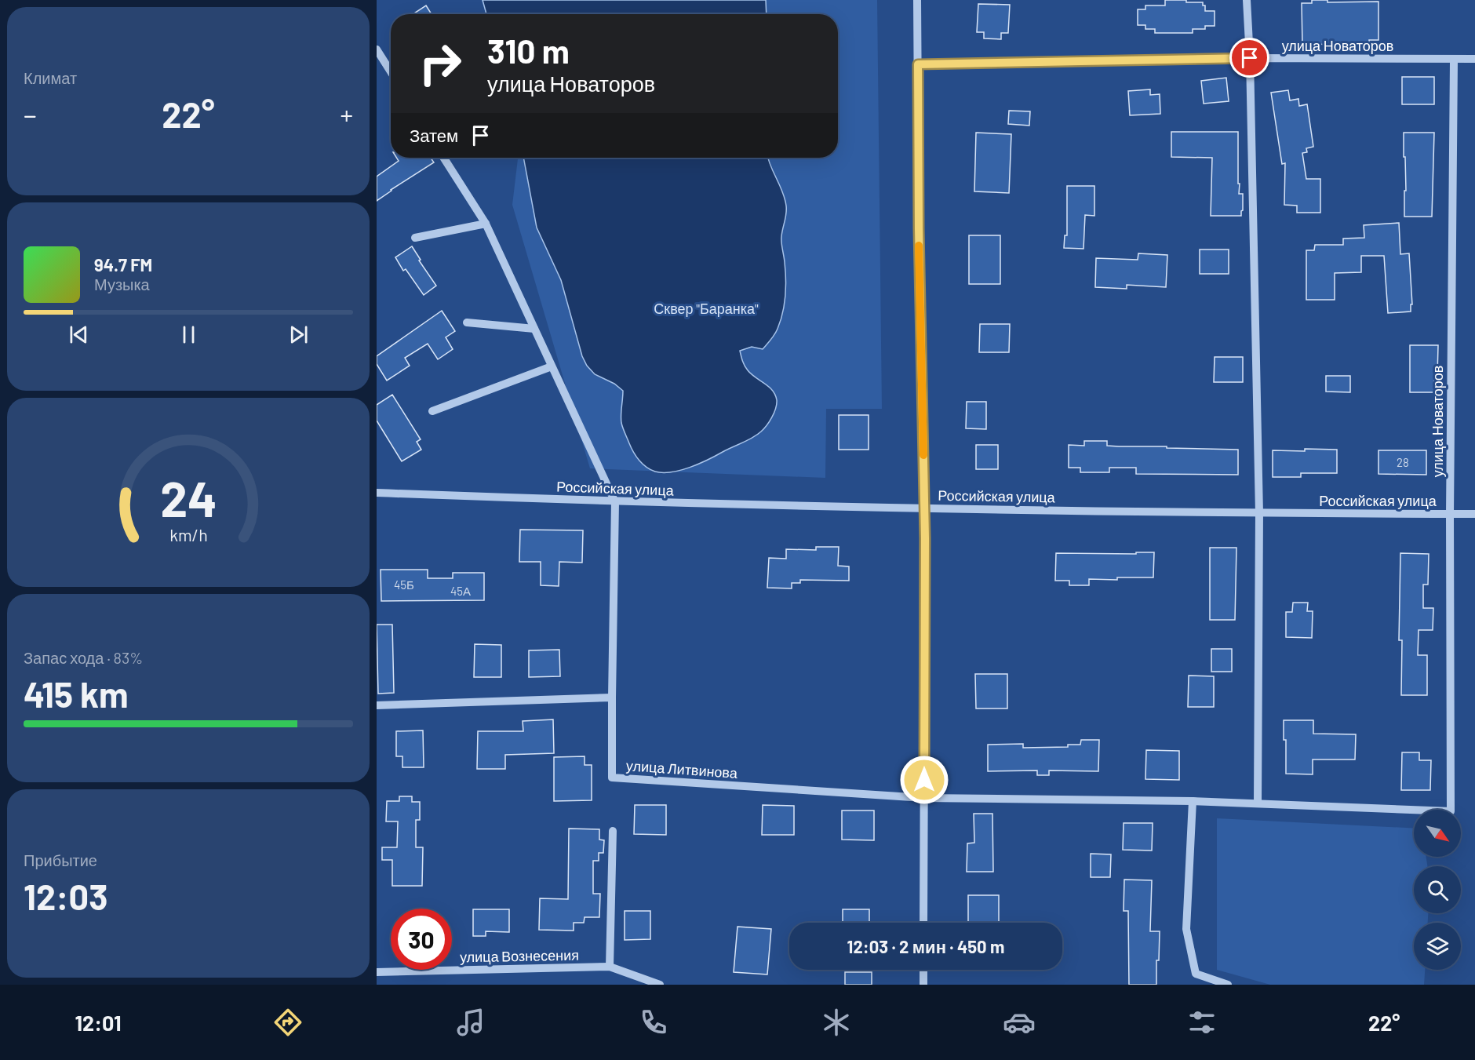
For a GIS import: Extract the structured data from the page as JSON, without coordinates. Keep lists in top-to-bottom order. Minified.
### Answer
{"streets":{"street":["улица Новаторов","Российская улица","улица Литвинова","улица Вознесения"]},"crossings":[["улица Новаторов","Российская улица"]],"parks":["Сквер \"Баранка\""],"house_numbers":["28","45Б","45А"],"north":"bottom right","page":{"tile":["Климат",["Запас хода · 83%","415 km"],["Прибытие","12:03"]],"turn":["310 m","улица Новаторов"],"heat":["−","22°","+"],"then":"Затем","song":["94.7 FM","Музыка"],"limit":"30","trip":"12:03 · 2 мин · 450 m","tabs":["12:01","22°"],"gauge":["24","km/h"]}}
